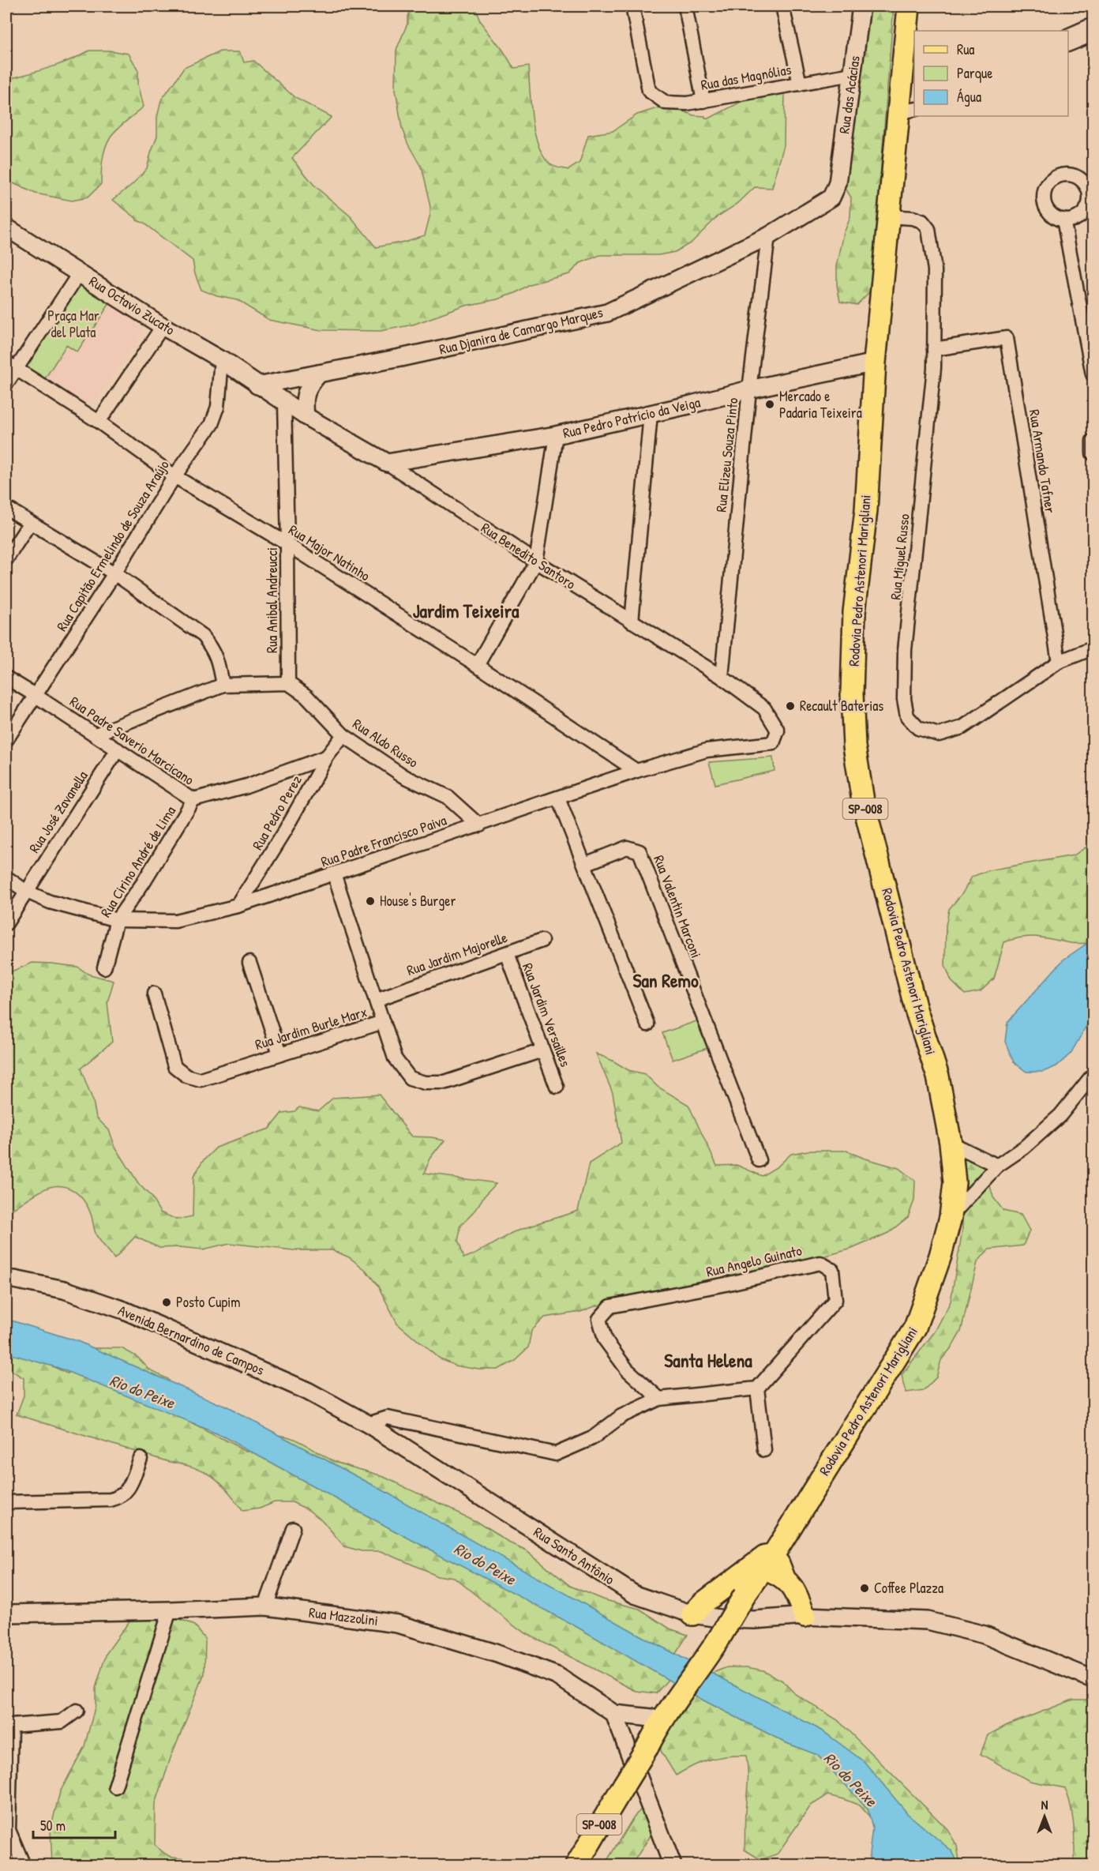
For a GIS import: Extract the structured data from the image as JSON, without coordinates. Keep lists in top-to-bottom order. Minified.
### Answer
{"streets":{"main road":["Rodovia Pedro Astenori Marigliani","SP-008"],"street":["Rua das Magnólias","Rua das Acácias","Rua Octavio Zucato","Rua Djanira de Camargo Marques","Rua Pedro Patrício da Veiga","Rua Elizeu Souza Pinto","Rua Armando Tafner","Rua Capitão Ermelindo de Souza Araújo","Rua Major Natinho","Rua Benedito Santoro","Rua Miguel Russo","Rua Anibal Andreucci","Rua Padre Saverio Marcicano","Rua Aldo Russo","Rua José Zavanella","Rua Pedro Perez","Rua Padre Francisco Paiva","Rua Cirino André de Lima","Rua Valentin Marconi","Rua Jardim Majorelle","Rua Jardim Versailles","Rua Jardim Burle Marx","Rua Angelo Guinato","Avenida Bernardino de Campos","Rua Santo Antônio","Rua Mazzolini"]},"crossings":[["Rua das Magnólias","Rua das Acácias"],["Rua das Acácias","Rua Djanira de Camargo Marques"],["Rua Octavio Zucato","Rua Djanira de Camargo Marques"],["Rua Octavio Zucato","Rua Capitão Ermelindo de Souza Araújo"],["Rua Octavio Zucato","Rua Benedito Santoro"],["Rua Djanira de Camargo Marques","Rua Elizeu Souza Pinto"],["Rua Djanira de Camargo Marques","Rua Benedito Santoro"],["Rua Pedro Patrício da Veiga","Rua Elizeu Souza Pinto"],["Rua Pedro Patrício da Veiga","Rua Benedito Santoro"],["Rua Pedro Patrício da Veiga","Rodovia Pedro Astenori Marigliani"],["Rua Elizeu Souza Pinto","Rua Benedito Santoro"],["Rua Armando Tafner","Rua Miguel Russo"],["Rua Capitão Ermelindo de Souza Araújo","Rua Major Natinho"],["Rua Capitão Ermelindo de Souza Araújo","Rua Padre Saverio Marcicano"],["Rua Major Natinho","Rua Anibal Andreucci"],["Rua Major Natinho","Rua Padre Francisco Paiva"],["Rua Benedito Santoro","Rua Anibal Andreucci"],["Rua Benedito Santoro","Rua Padre Francisco Paiva"],["Rua Miguel Russo","Rodovia Pedro Astenori Marigliani"],["Rodovia Pedro Astenori Marigliani","Rua Mazzolini"],["Rua Anibal Andreucci","Rua Aldo Russo"],["Rua Padre Saverio Marcicano","Rua José Zavanella"],["Rua Padre Saverio Marcicano","Rua Pedro Perez"],["Rua Padre Saverio Marcicano","Rua Cirino André de Lima"],["Rua Aldo Russo","Rua Pedro Perez"],["Rua Aldo Russo","Rua Padre Francisco Paiva"],["Rua José Zavanella","Rua Padre Francisco Paiva"],["Rua Pedro Perez","Rua Padre Francisco Paiva"],["Rua Padre Francisco Paiva","Rua Cirino André de Lima"],["Rua Padre Francisco Paiva","Rua Jardim Burle Marx"],["Rua Jardim Majorelle","Rua Jardim Versailles"],["Rua Jardim Majorelle","Rua Jardim Burle Marx"],["Avenida Bernardino de Campos","Rua Santo Antônio"]],"districts":["Jardim Teixeira","San Remo","Santa Helena"],"water":["Rio do Peixe"],"parks":["Praça Mar del Plata"],"places":["Mercado e Padaria Teixeira","Recault Baterias","House's Burger","Posto Cupim","Coffee Plazza"],"legend":["Rua","Parque","Água"],"scale_bar":"50 m","north":"top"}
